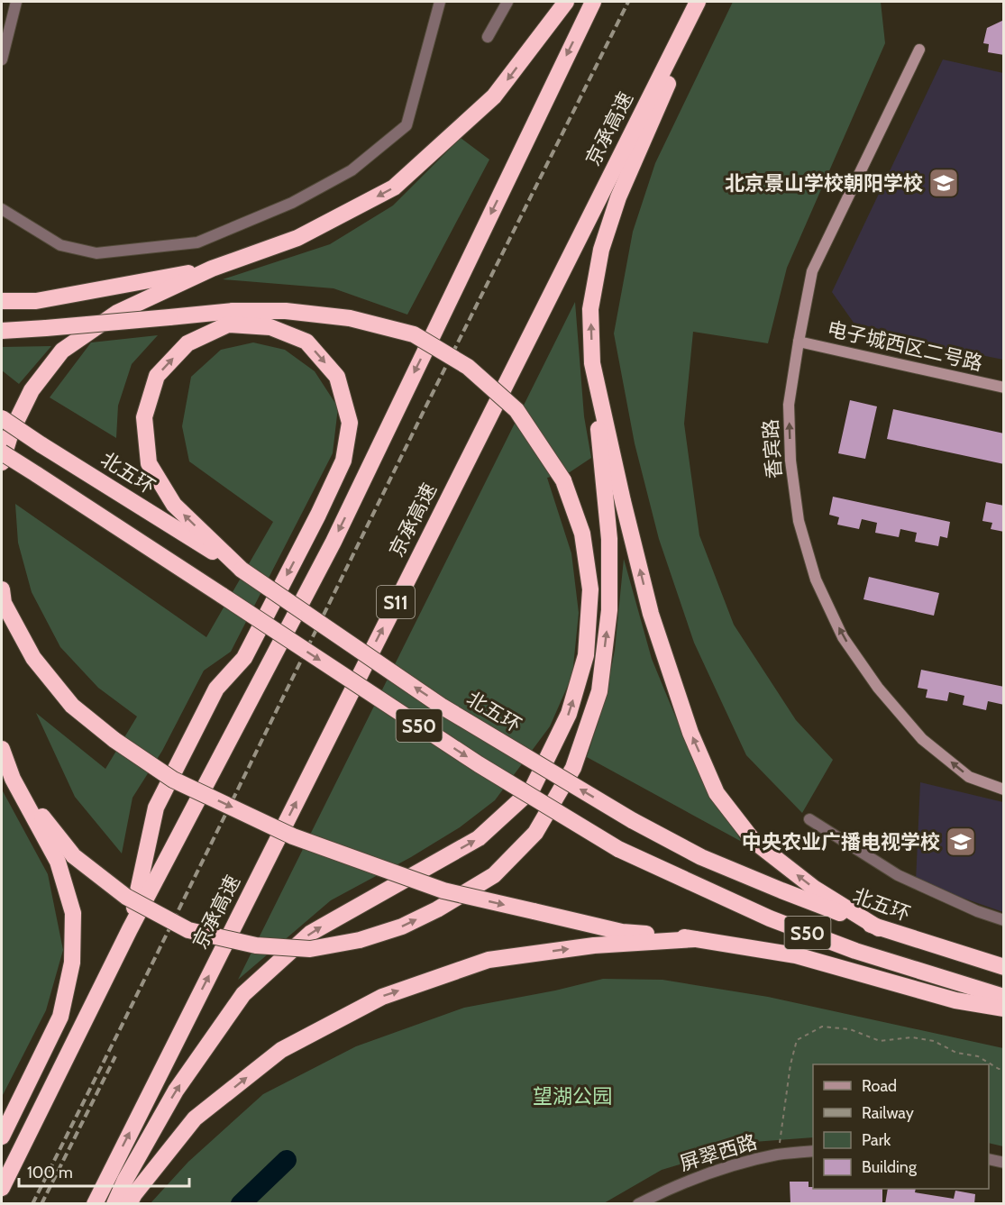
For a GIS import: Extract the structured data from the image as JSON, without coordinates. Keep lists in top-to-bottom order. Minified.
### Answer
{"streets":{"highway":["京承高速","北五环","S11","S50"],"street":["电子城西区二号路","香宾路","屏翠西路"]},"crossings":[["电子城西区二号路","香宾路"]],"one_way":["香宾路"],"parks":["望湖公园"],"places":{"school or university":["北京景山学校朝阳学校","中央农业广播电视学校"]},"legend":["Road","Railway","Park","Building"],"scale_bar":"100 m"}
